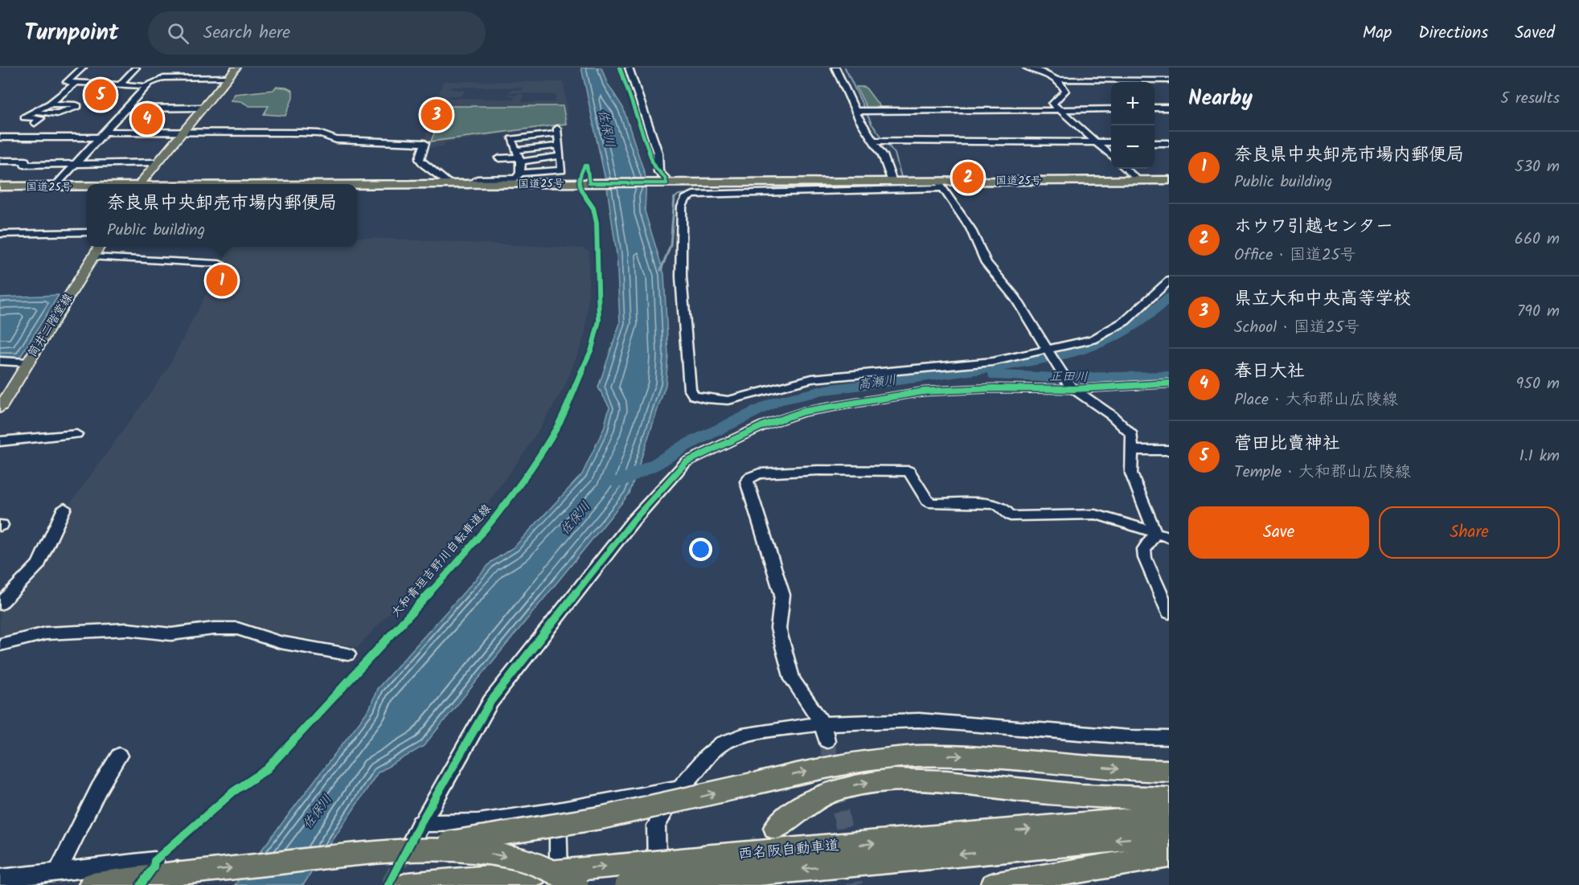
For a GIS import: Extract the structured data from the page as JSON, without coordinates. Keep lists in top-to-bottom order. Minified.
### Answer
{"streets":{"highway":["国道25号","西名阪自動車道"],"main road":["筒井二階堂線"],"cycle path":["大和青垣吉野川自転車道線"]},"water":["佐保川","正田川","高瀬川"],"page":{"header":"Turnpoint","search":"Search here","nav":["Map","Directions","Saved"],"heading":["Nearby","5 results"],"pins":["5","3","4","2","1"],"map_buttons":["+","−"],"list":[{"mark":"1","name":"奈良県中央卸売市場内郵便局","note":"Public building","value":"530 m"},{"mark":"2","name":"ホウワ引越センター","note":"Office · 国道25号","value":"660 m"},{"mark":"3","name":"県立大和中央高等学校","note":"School · 国道25号","value":"790 m"},{"mark":"4","name":"春日大社","note":"Place · 大和郡山広陵線","value":"950 m"},{"mark":"5","name":"菅田比賣神社","note":"Temple · 大和郡山広陵線","value":"1.1 km"}],"popup":["奈良県中央卸売市場内郵便局","Public building"],"buttons":["Save","Share"]}}
